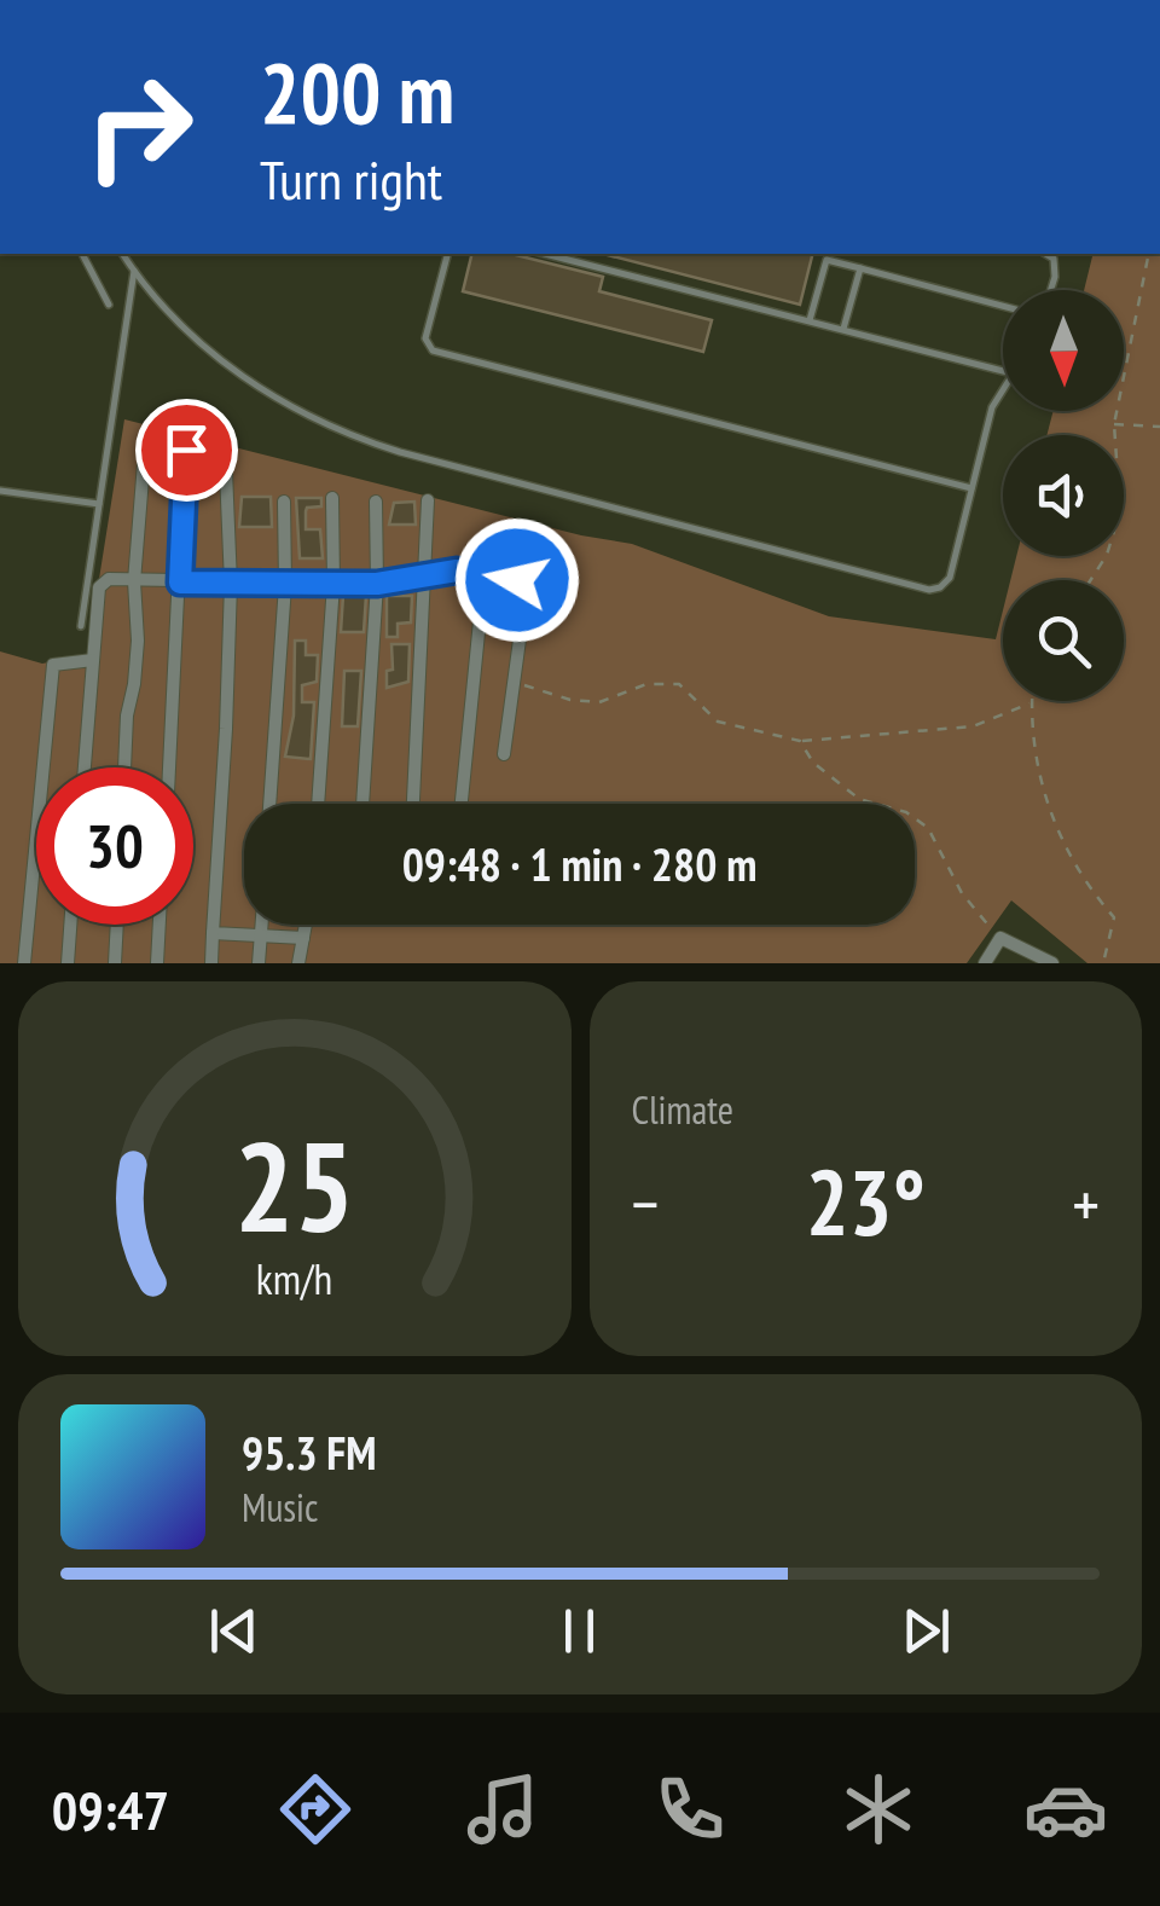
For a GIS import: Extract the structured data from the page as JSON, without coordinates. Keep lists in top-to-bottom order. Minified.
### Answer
{"north":"bottom","page":{"turn":["200 m","Turn right"],"limit":"30","trip":"09:48 · 1 min · 280 m","tile":"Climate","heat":["−","23°","+"],"song":["95.3 FM","Music"],"tabs":"09:47","gauge":["25","km/h"]}}
